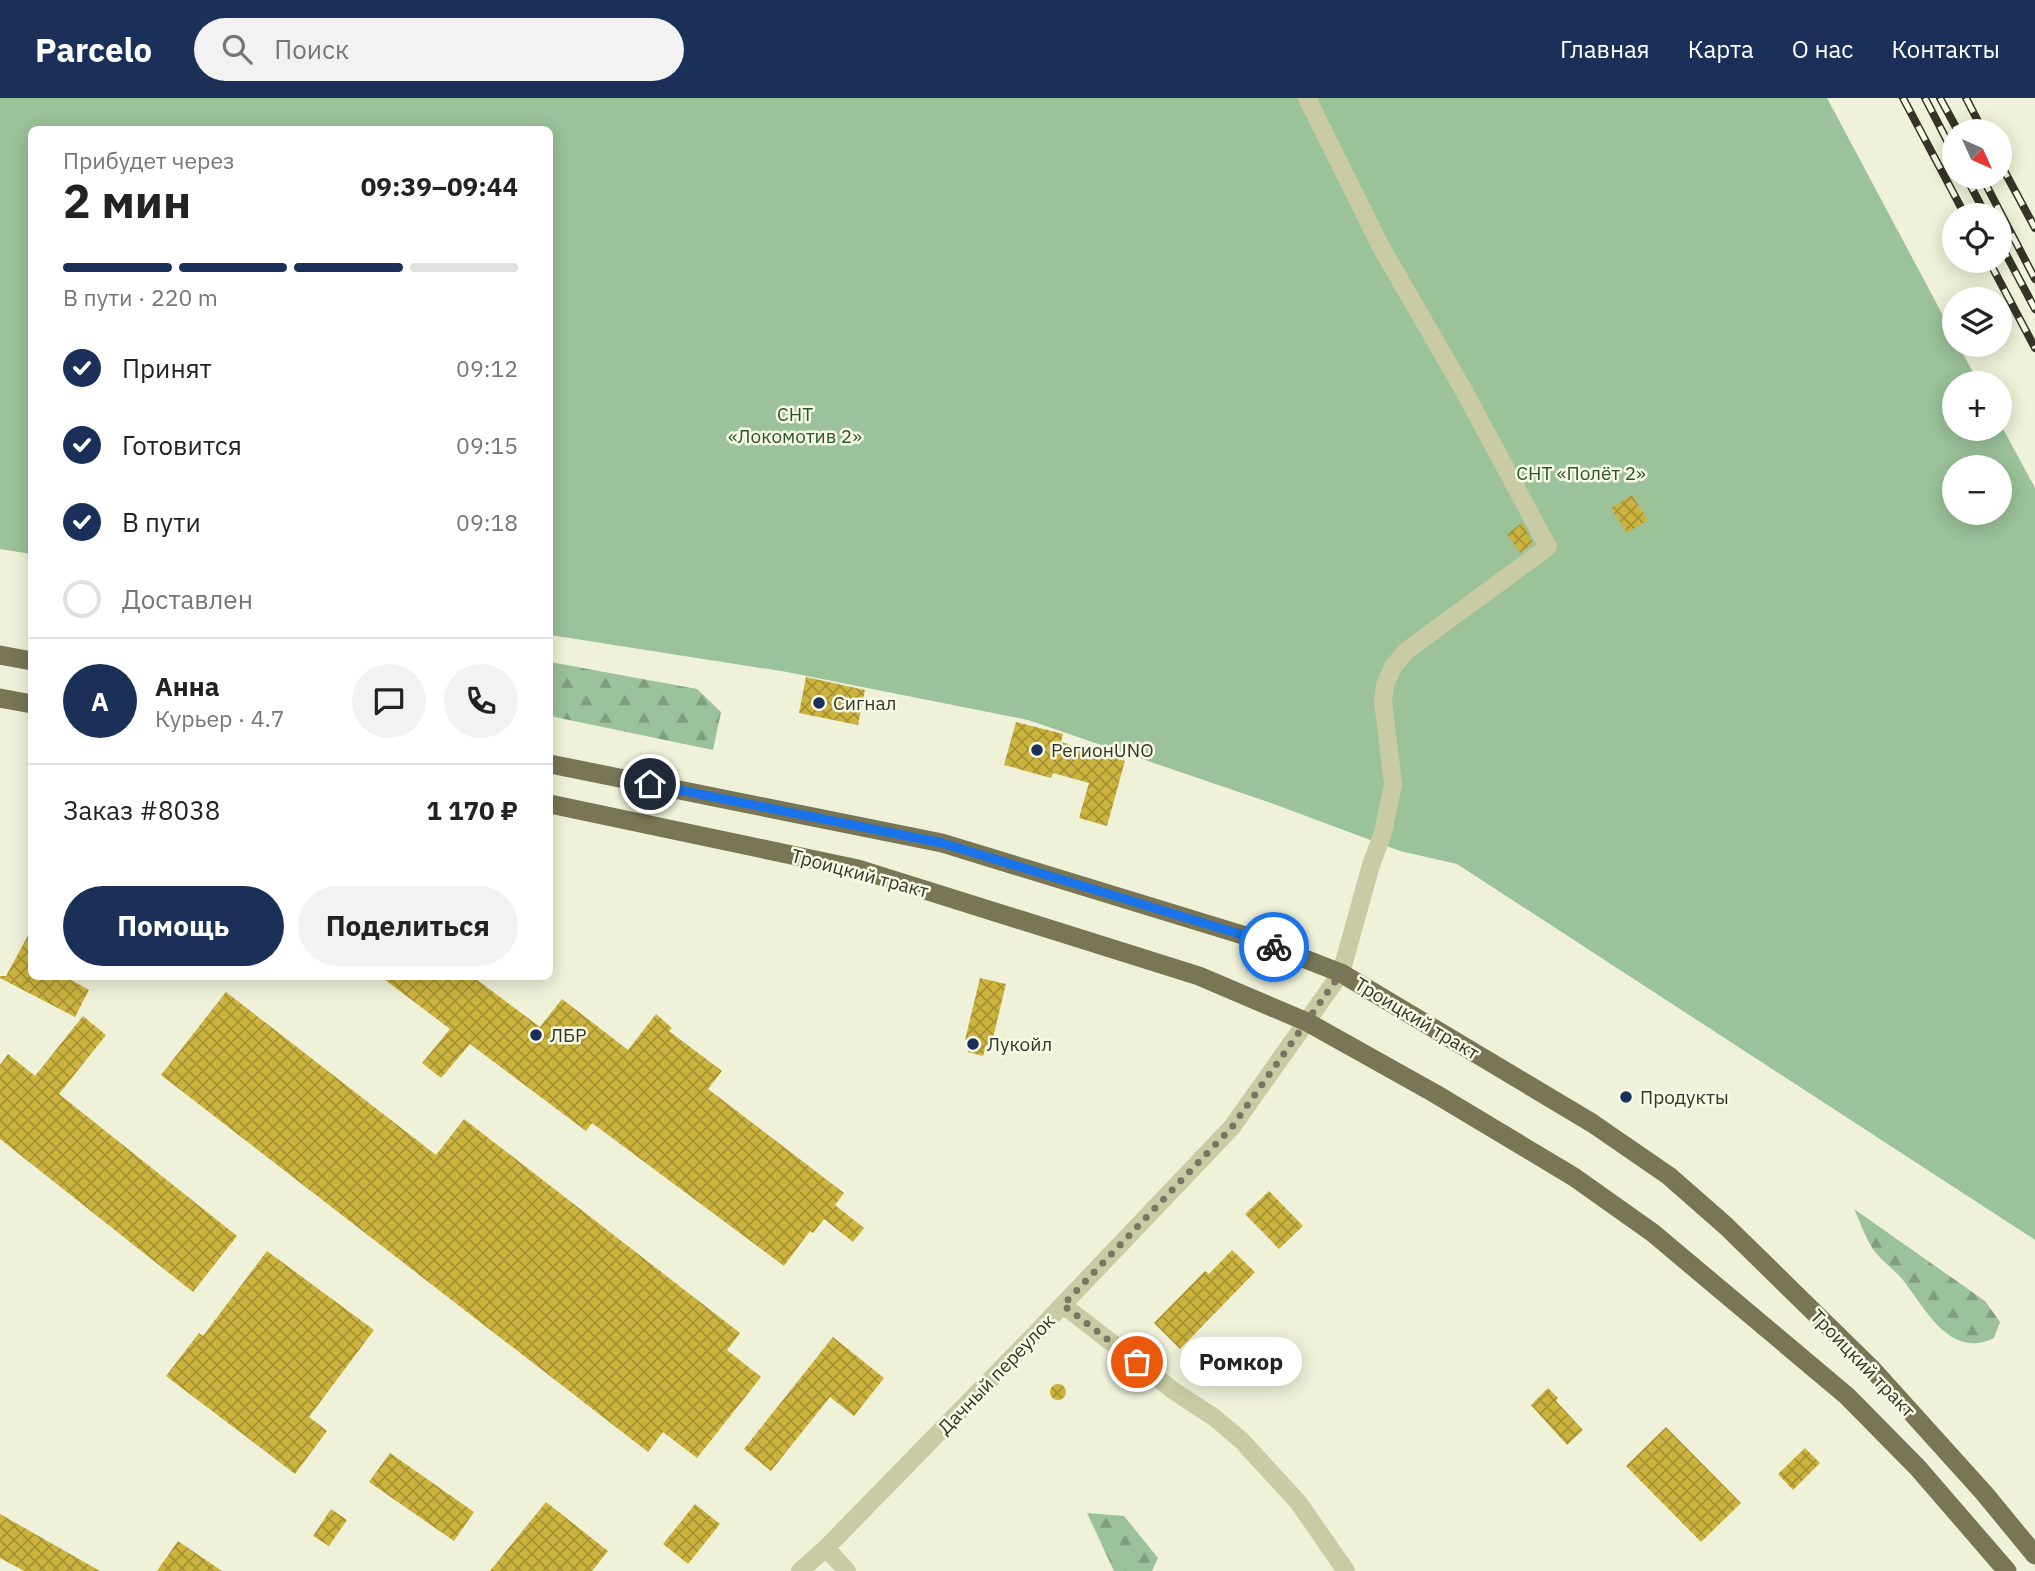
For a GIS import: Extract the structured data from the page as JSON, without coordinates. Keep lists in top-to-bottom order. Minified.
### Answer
{"streets":{"main road":["Троицкий тракт"],"street":["Дачный переулок"]},"crossings":[["Троицкий тракт","Дачный переулок"]],"parks":["СНТ «Локомотив 2»","СНТ «Полёт 2»"],"places":["Сигнал","РегионUNO","ЛБР","Лукойл","Продукты","Ромкор"],"north":"bottom right","page":{"header":"Parcelo","search":"Поиск","nav":["Главная","Карта","О нас","Контакты"],"map_buttons":["+","−"],"heading":["2 мин","Прибудет через","09:39–09:44"],"panel":["Анна","Курьер · 4.7","Заказ #8038","1 170 ₽"],"bar":"В пути · 220 m","list":[["Принят","09:12"],["Готовится","09:15"],["В пути","09:18"],"Доставлен"],"round":"А","buttons":["Помощь","Поделиться"],"bubble":"Ромкор"}}
